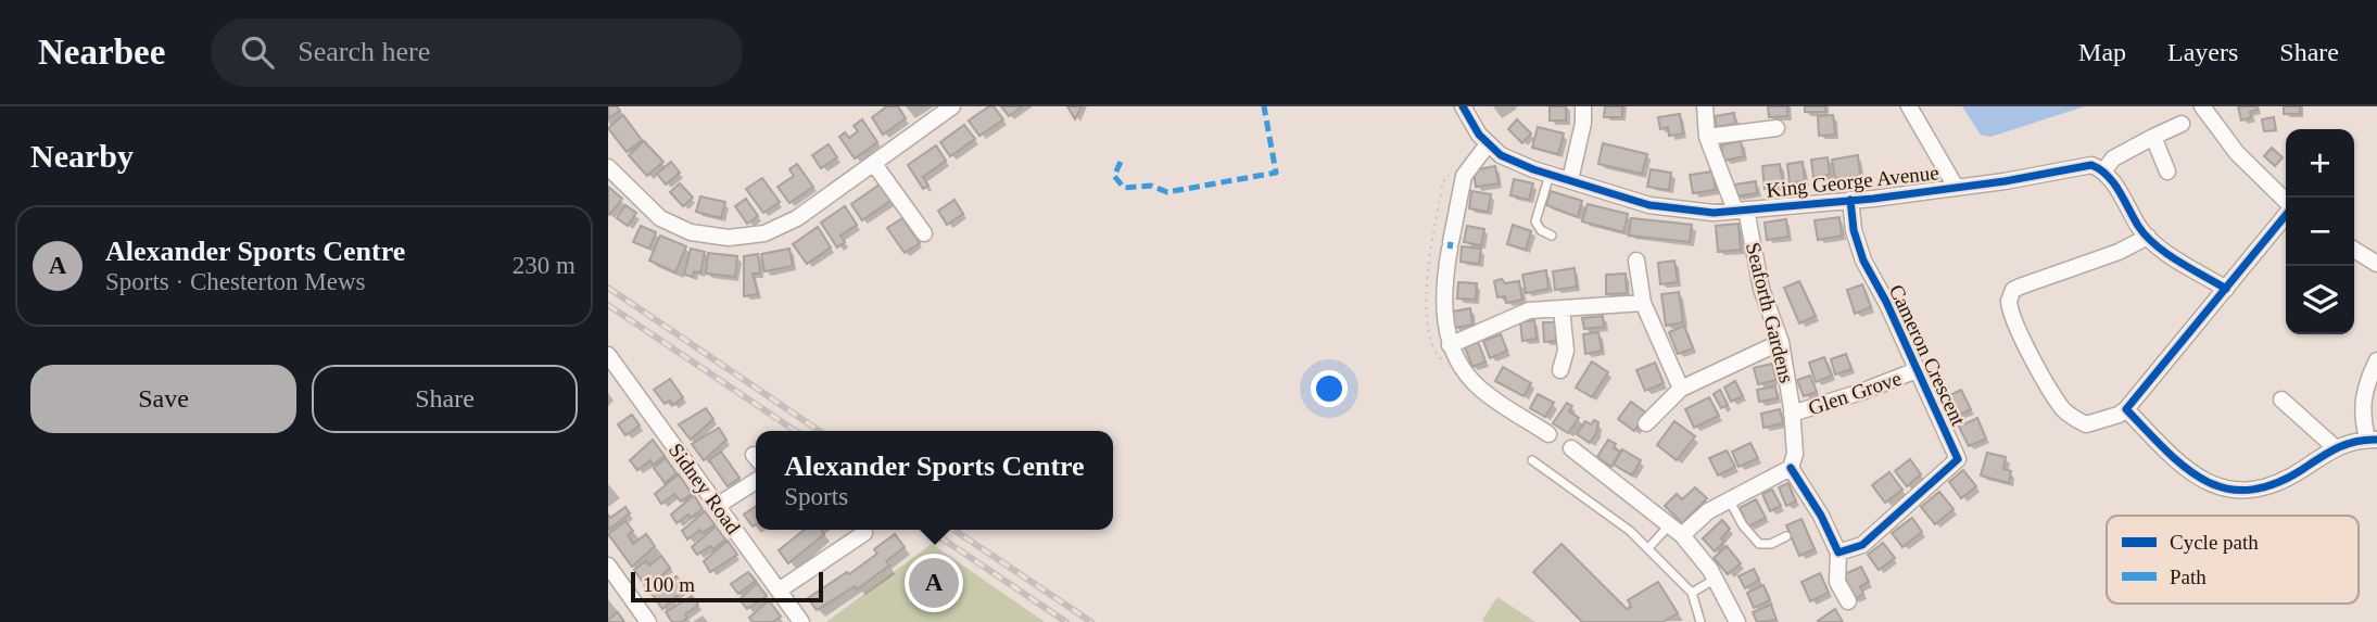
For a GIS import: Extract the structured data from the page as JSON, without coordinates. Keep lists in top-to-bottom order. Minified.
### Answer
{"streets":{"street":["King George Avenue","Seaforth Gardens","Cameron Crescent","Glen Grove","Sidney Road"]},"crossings":[["King George Avenue","Seaforth Gardens"],["King George Avenue","Cameron Crescent"],["Seaforth Gardens","Glen Grove"],["Cameron Crescent","Glen Grove"]],"legend":["Cycle path","Path"],"scale_bar":"100 m","page":{"header":"Nearbee","search":"Search here","nav":["Map","Layers","Share"],"heading":"Nearby","map_buttons":["+","−"],"list":[{"mark":"A","name":"Alexander Sports Centre","note":"Sports · Chesterton Mews","value":"230 m"}],"buttons":["Save","Share"],"popup":["Alexander Sports Centre","Sports"],"pins":"A","scale":"100 m"}}
